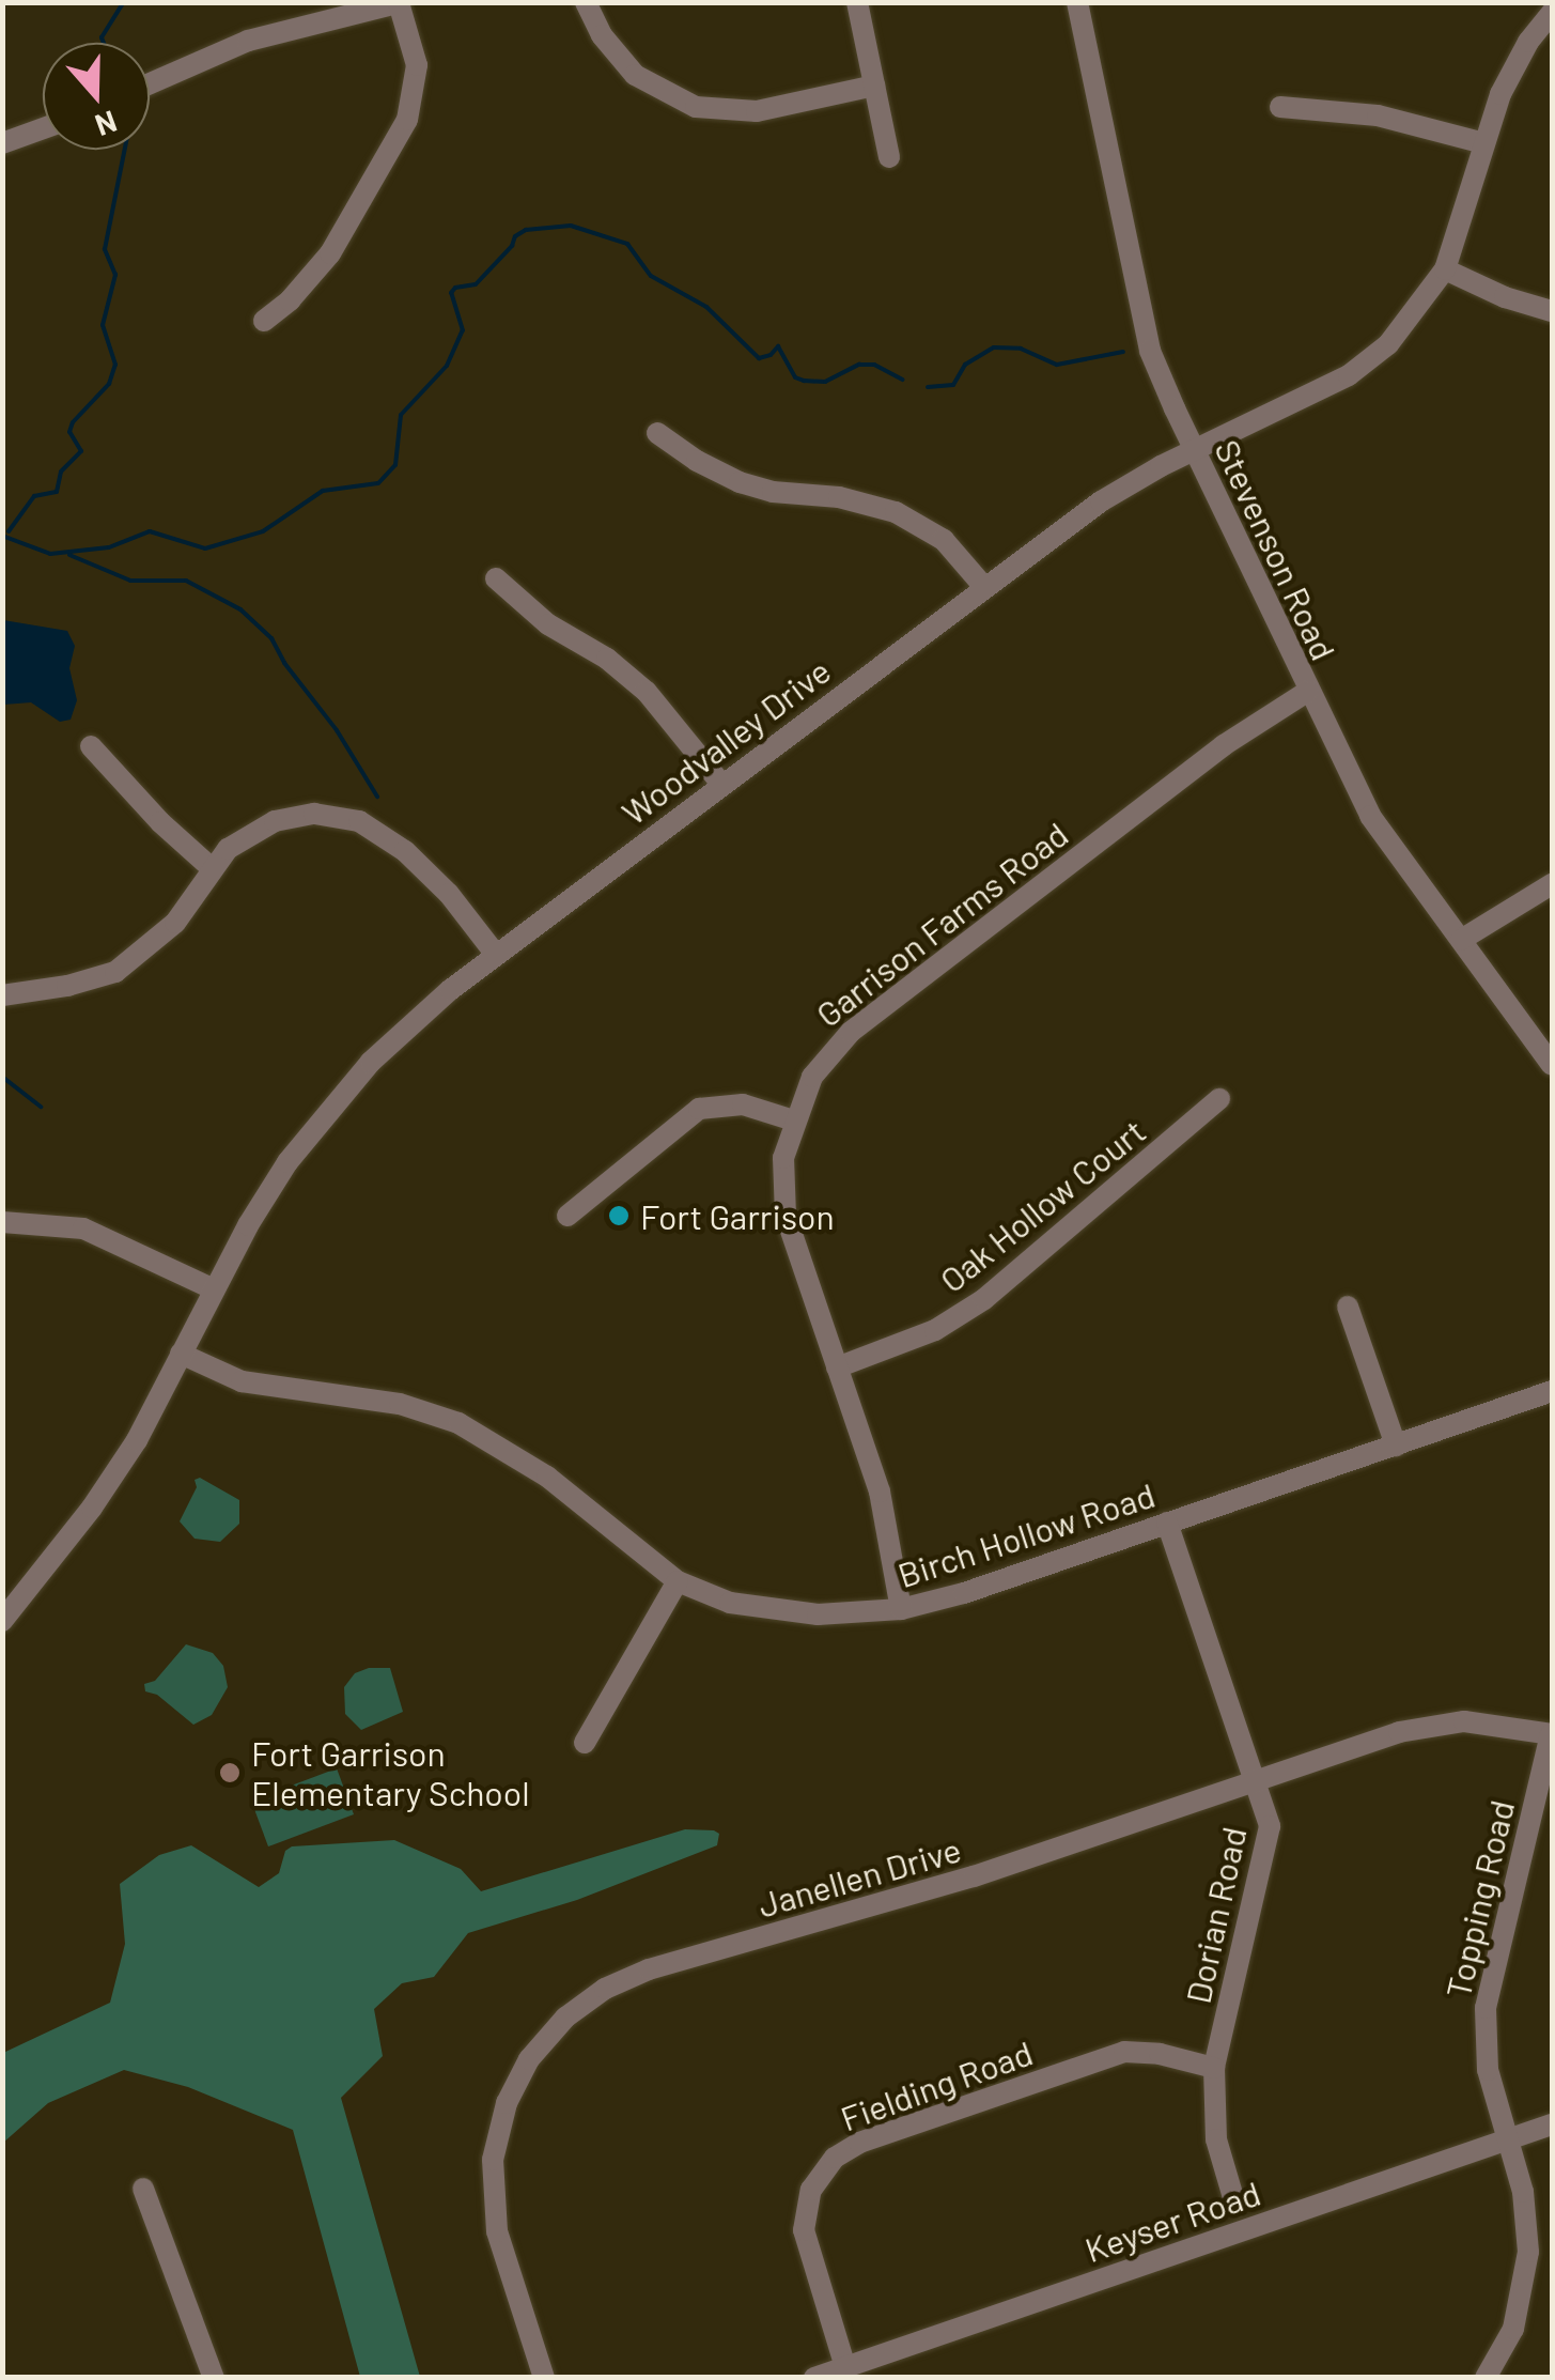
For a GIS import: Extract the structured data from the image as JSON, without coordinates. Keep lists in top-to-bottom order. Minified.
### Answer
{"streets":{"street":["Stevenson Road","Woodvalley Drive","Garrison Farms Road","Oak Hollow Court","Birch Hollow Road","Janellen Drive","Topping Road","Dorian Road","Fielding Road","Keyser Road"]},"crossings":[["Stevenson Road","Woodvalley Drive"],["Stevenson Road","Garrison Farms Road"],["Woodvalley Drive","Birch Hollow Road"],["Garrison Farms Road","Oak Hollow Court"],["Garrison Farms Road","Birch Hollow Road"],["Birch Hollow Road","Dorian Road"],["Janellen Drive","Topping Road"],["Janellen Drive","Dorian Road"],["Topping Road","Keyser Road"],["Dorian Road","Fielding Road"],["Fielding Road","Keyser Road"]],"places":["Fort Garrison","Fort Garrison Elementary School"],"north":"bottom"}
